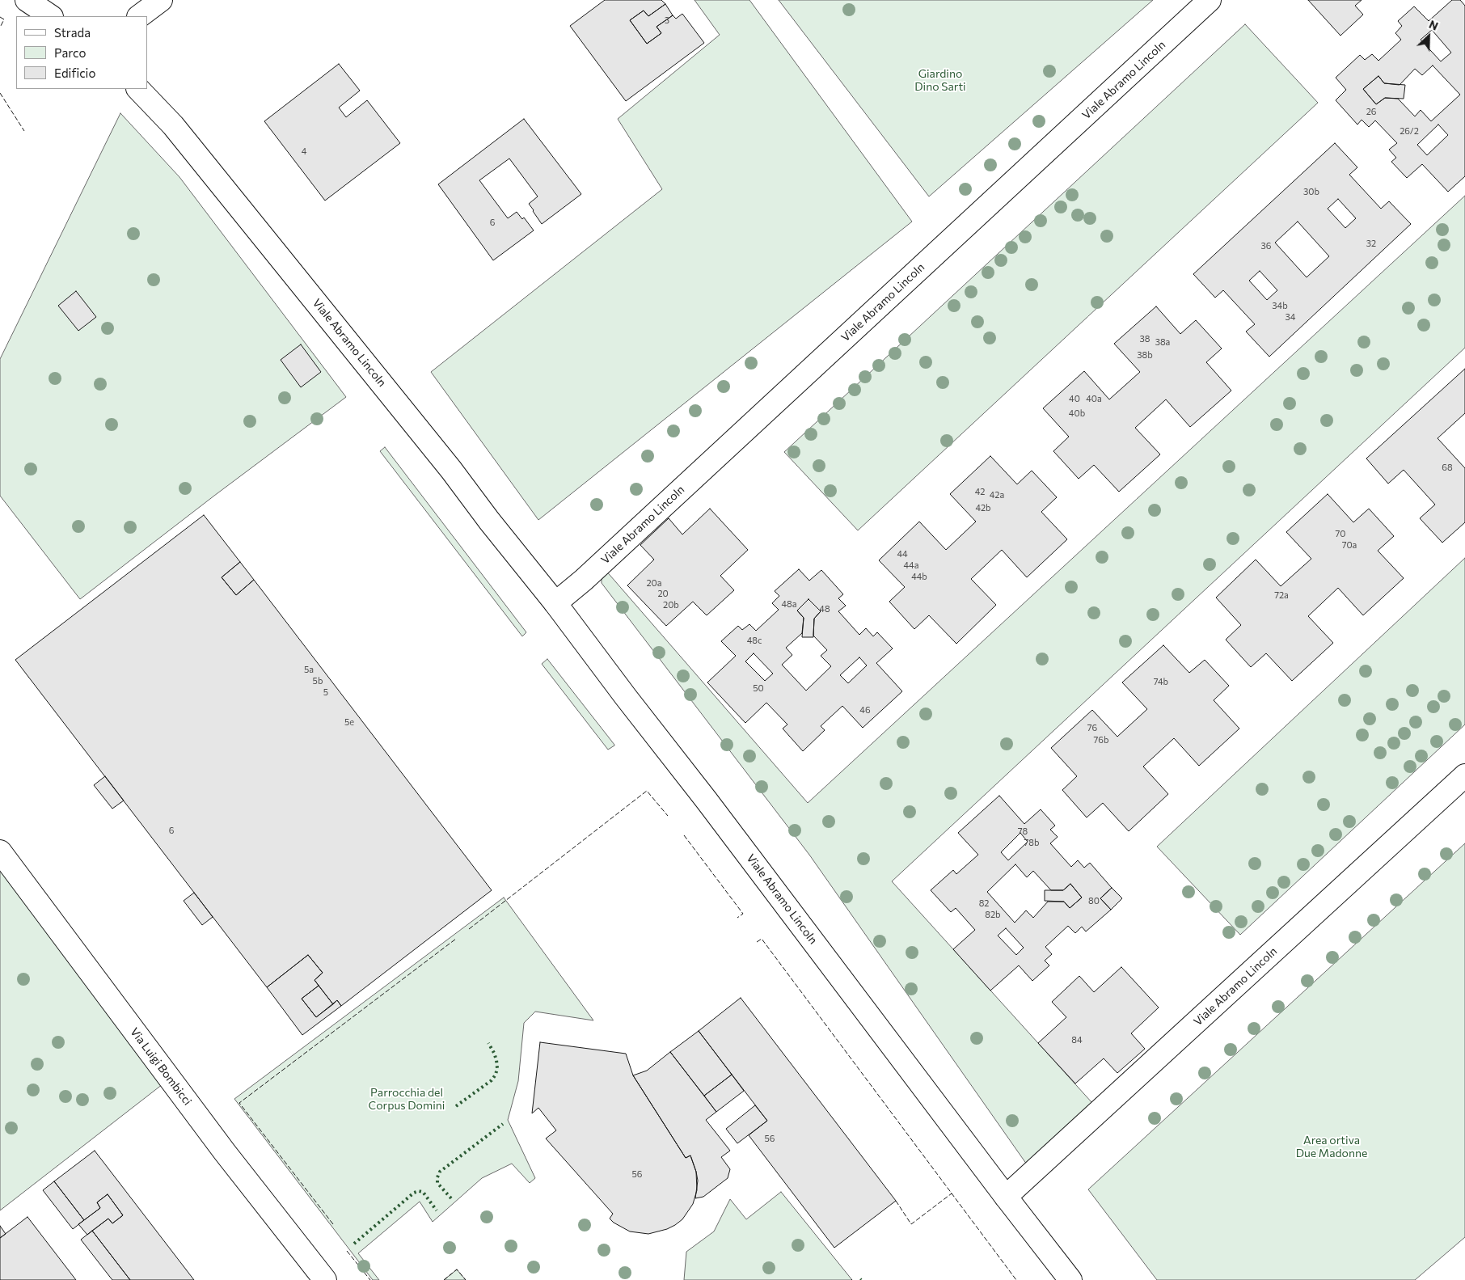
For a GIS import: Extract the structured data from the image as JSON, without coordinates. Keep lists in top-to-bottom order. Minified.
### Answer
{"streets":{"street":["Viale Abramo Lincoln","Via Luigi Bombicci"]},"parks":["Giardino Dino Sarti","Parrocchia del Corpus Domini","Area ortiva Due Madonne"],"house_numbers":["3","26","26/2","4","30b","6","32","36","34b","34","38","38a","38b","40","40a","40b","68","42","42a","42b","70","70a","44","44a","44b","20a","20","72a","48a","20b","48","48c","5a","5b","74b","50","5","46","5e","76","76b","6","78","78b","80","82","82b","84","56","56"],"legend":["Strada","Parco","Edificio"],"north":"top right"}
